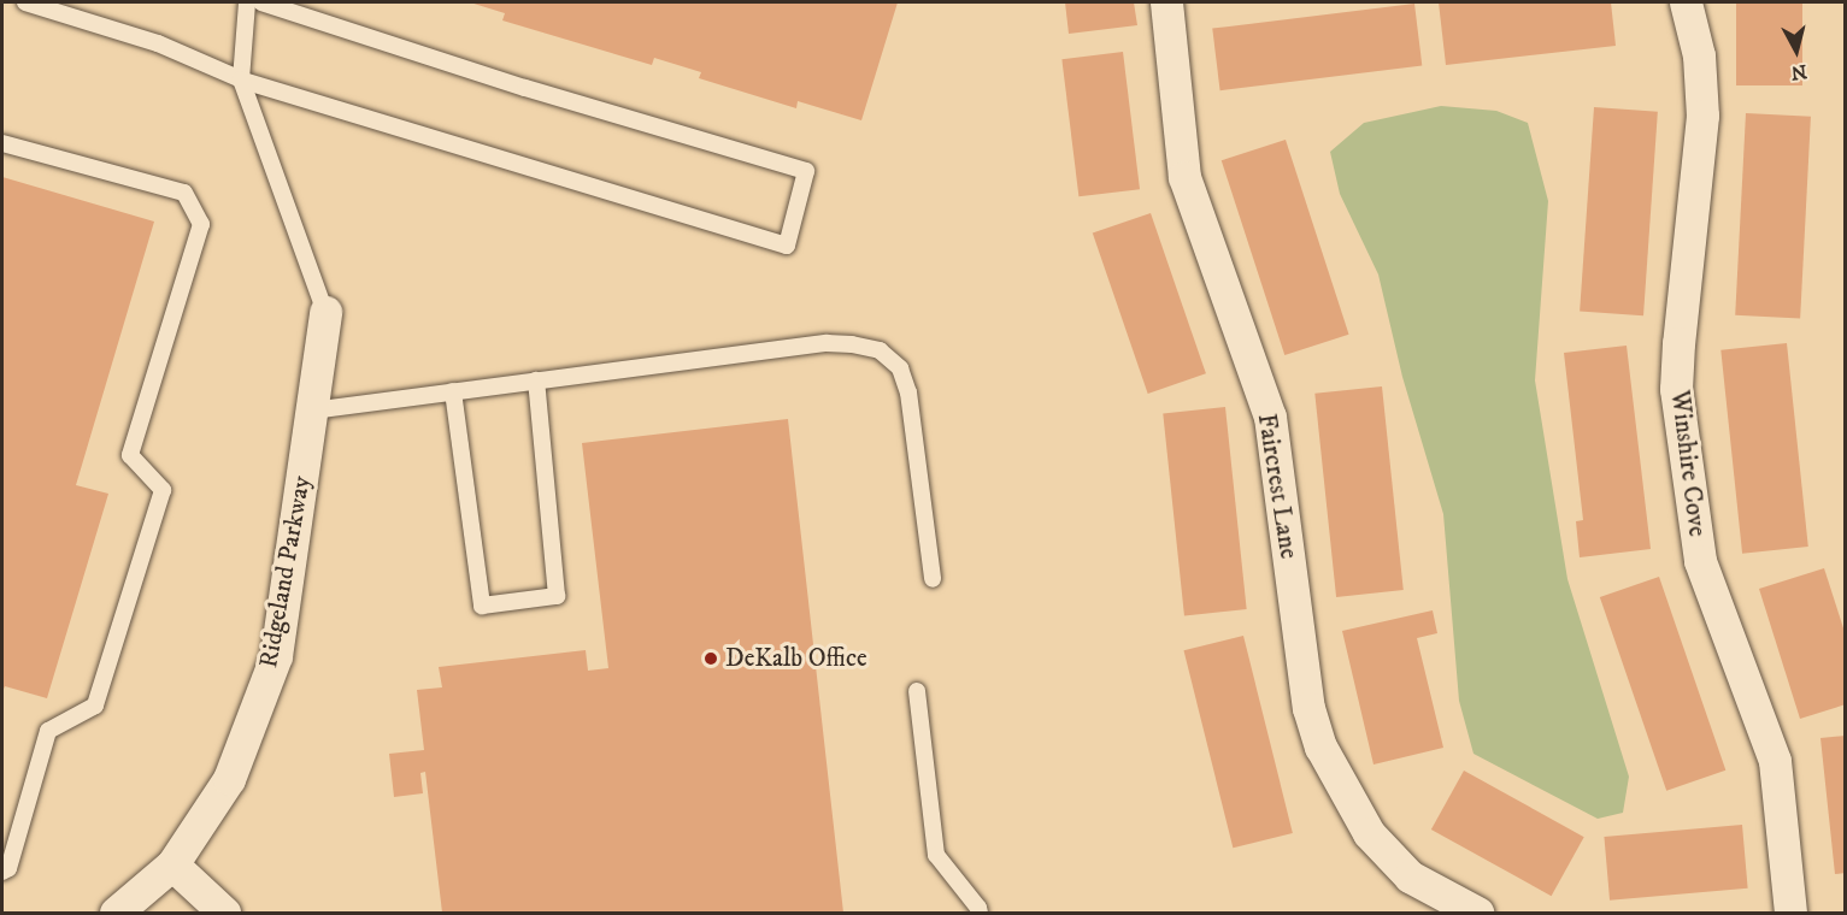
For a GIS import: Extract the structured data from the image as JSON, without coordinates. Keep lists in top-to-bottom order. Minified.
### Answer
{"streets":{"street":["Winshire Cove","Faircrest Lane","Ridgeland Parkway"]},"places":["DeKalb Office"],"north":"bottom"}
